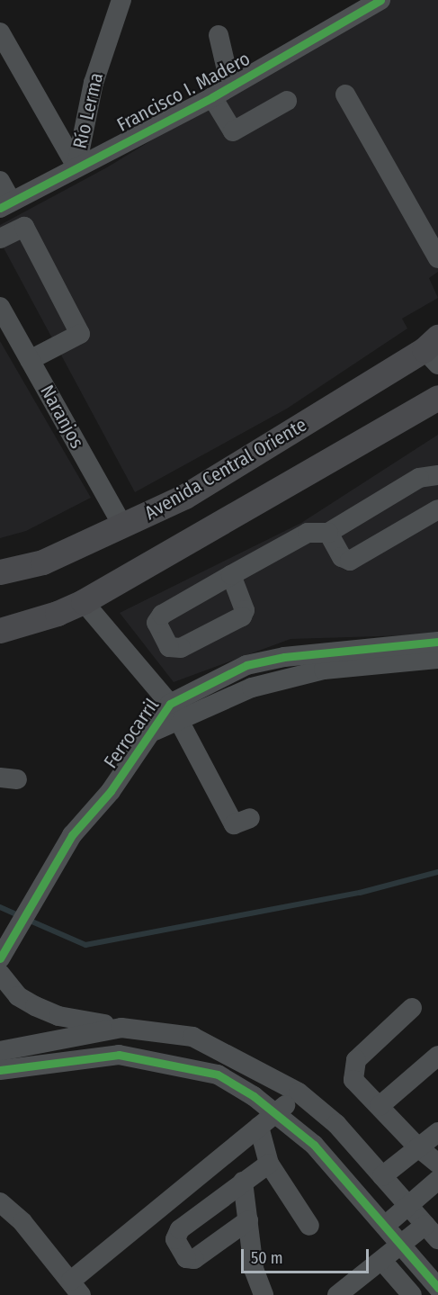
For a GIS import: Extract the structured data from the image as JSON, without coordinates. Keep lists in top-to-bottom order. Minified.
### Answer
{"streets":{"main road":["Avenida Central Oriente"],"street":["Francisco I. Madero","Río Lerma","Naranjos","Ferrocarril"]},"crossings":[["Francisco I. Madero","Río Lerma"],["Naranjos","Avenida Central Oriente"]],"scale_bar":"50 m"}
